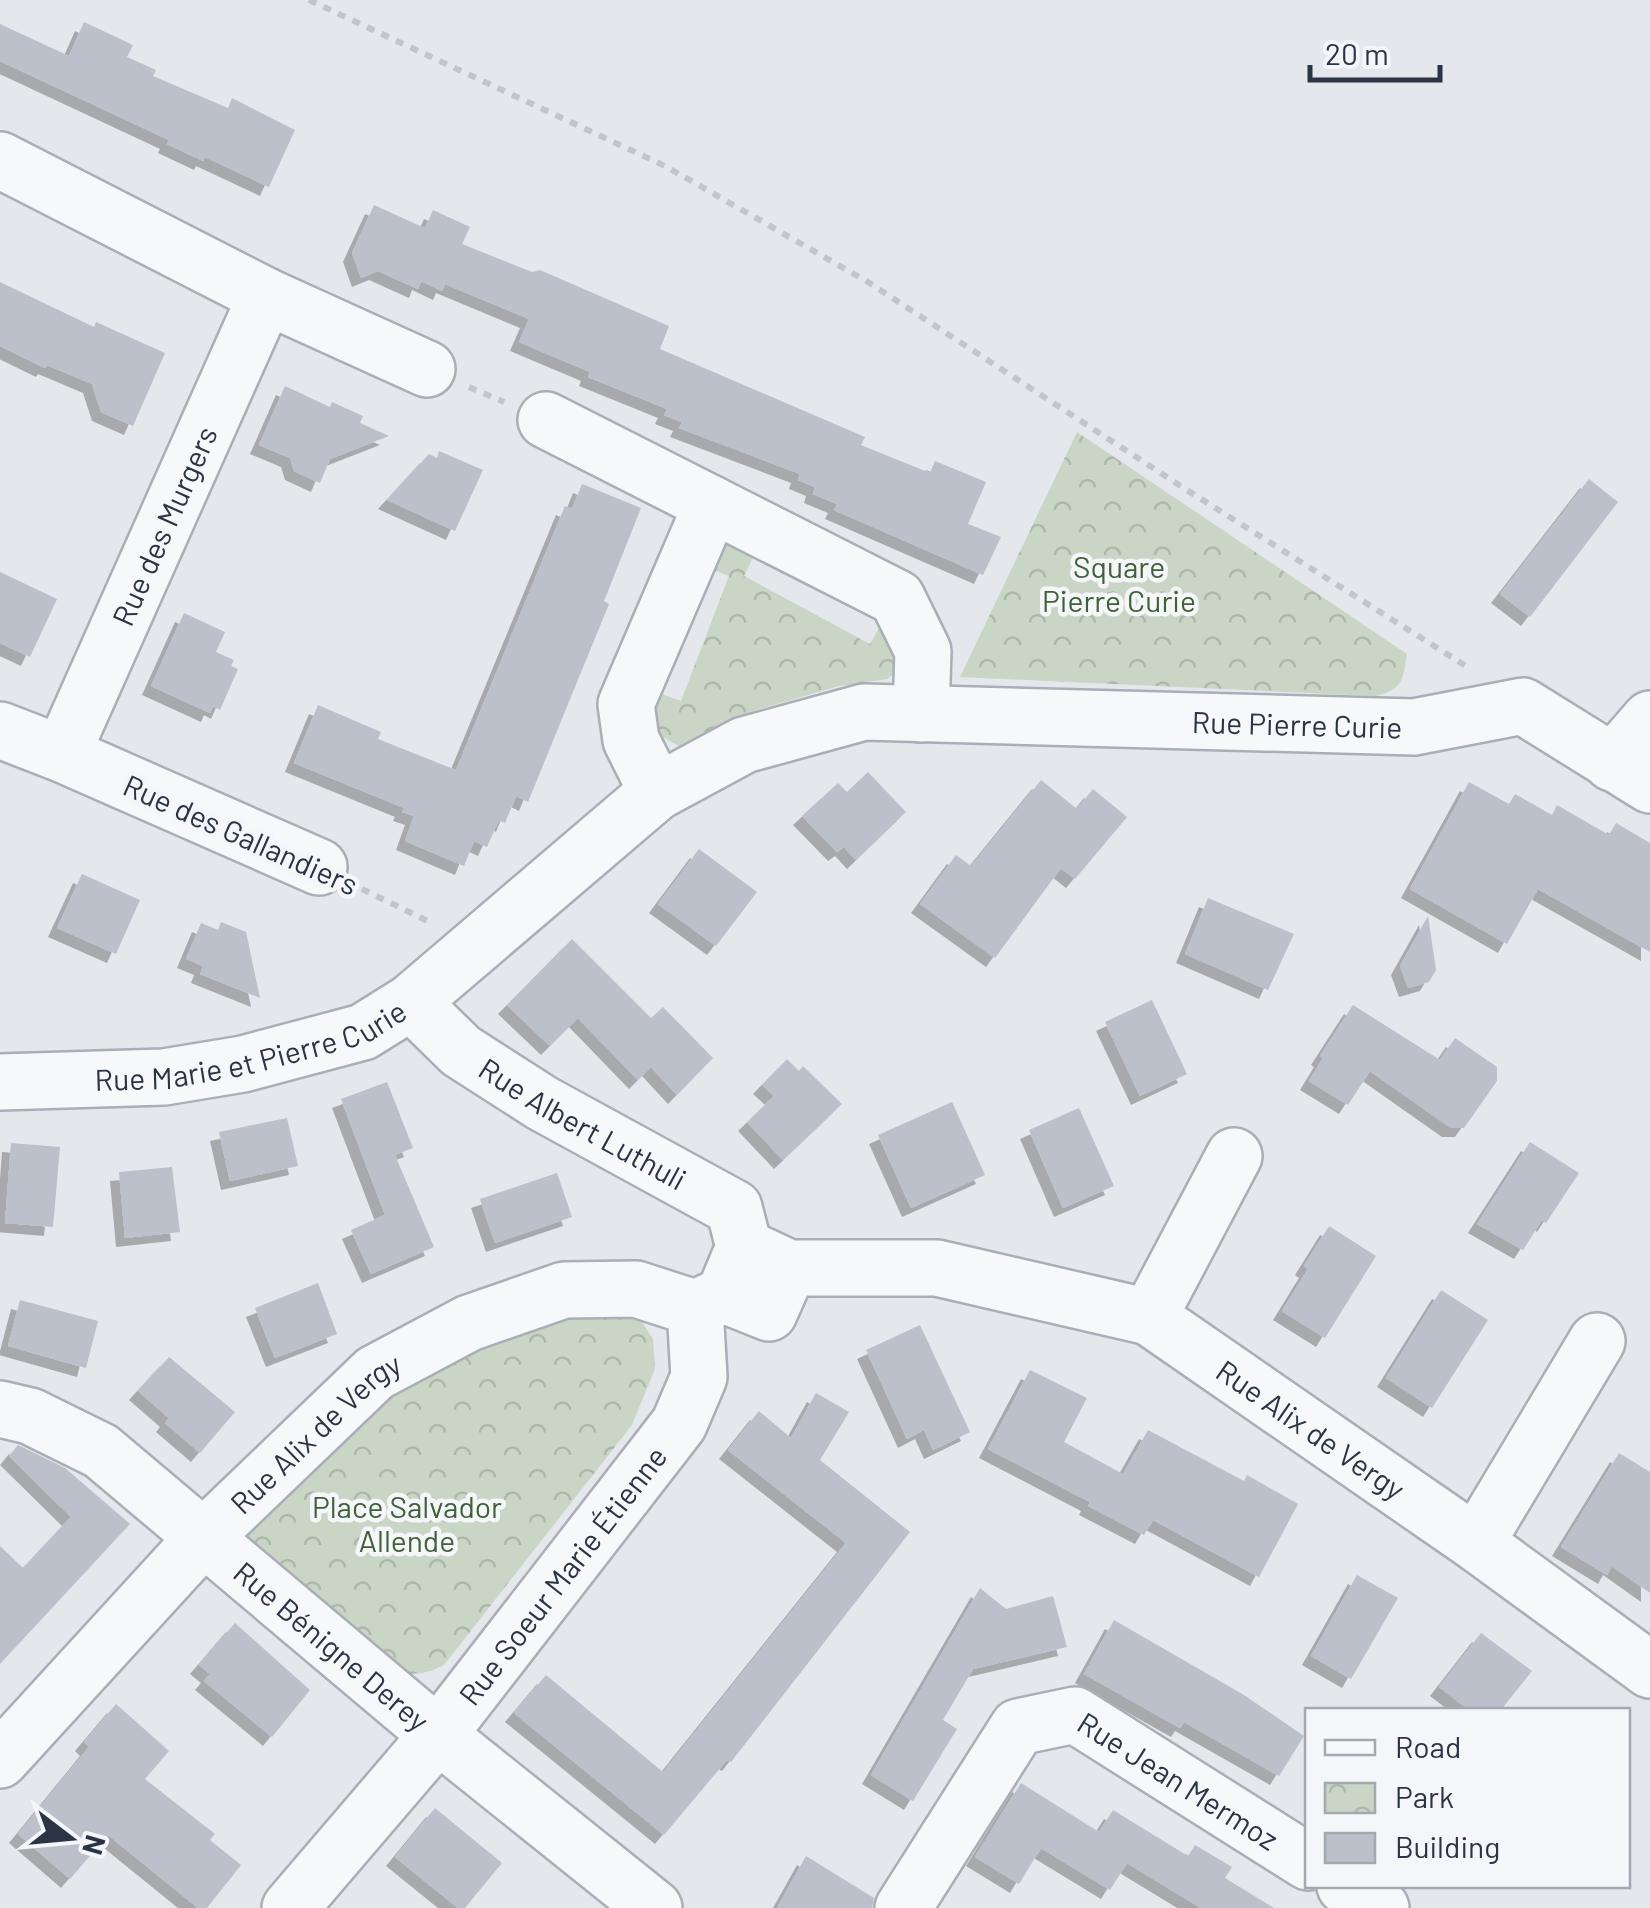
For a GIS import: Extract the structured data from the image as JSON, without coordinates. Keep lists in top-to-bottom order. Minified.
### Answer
{"streets":{"street":["Rue des Murgers","Rue Pierre Curie","Rue des Gallandiers","Rue Marie et Pierre Curie","Rue Albert Luthuli","Rue Alix de Vergy","Rue Soeur Marie Étienne","Rue Bénigne Derey","Rue Jean Mermoz"]},"crossings":[["Rue des Murgers","Rue des Gallandiers"],["Rue Pierre Curie","Rue des Gallandiers"],["Rue Pierre Curie","Rue Marie et Pierre Curie"],["Rue des Gallandiers","Rue Marie et Pierre Curie"],["Rue Marie et Pierre Curie","Rue Albert Luthuli"],["Rue Albert Luthuli","Rue Alix de Vergy"],["Rue Albert Luthuli","Rue Soeur Marie Étienne"],["Rue Alix de Vergy","Rue Soeur Marie Étienne"],["Rue Alix de Vergy","Rue Bénigne Derey"],["Rue Soeur Marie Étienne","Rue Bénigne Derey"]],"parks":["Square Pierre Curie","Place Salvador Allende"],"legend":["Road","Park","Building"],"scale_bar":"20 m","north":"right"}
